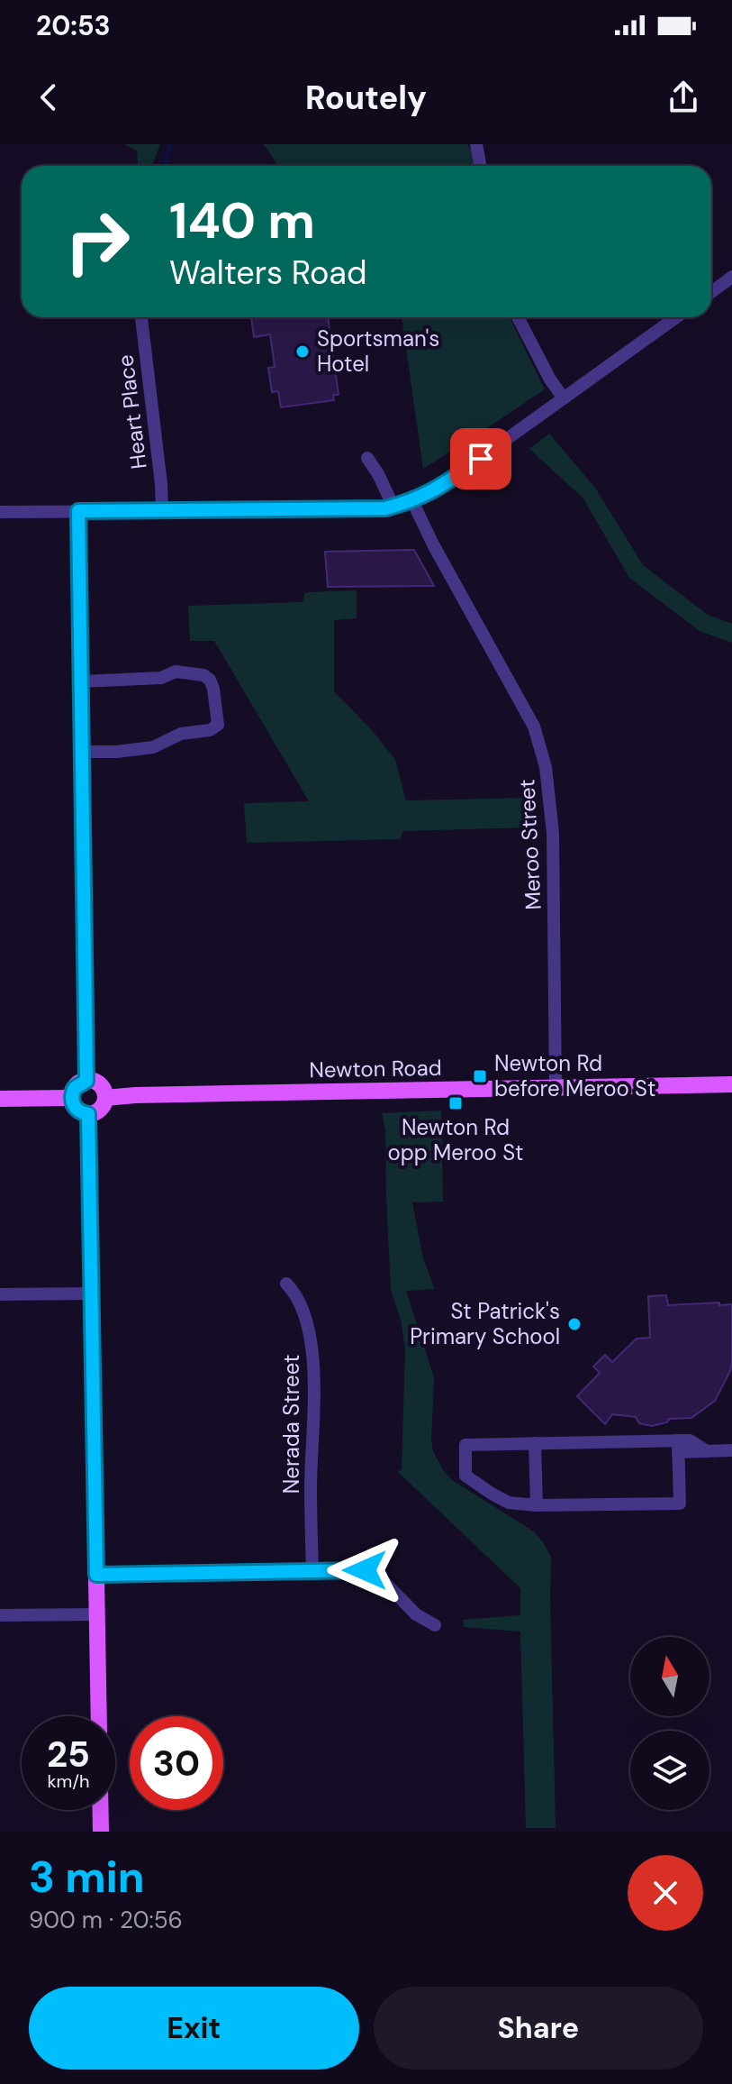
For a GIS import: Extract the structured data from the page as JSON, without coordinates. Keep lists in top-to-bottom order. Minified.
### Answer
{"streets":{"main road":["Newton Road"],"street":["Heart Place","Meroo Street","Nerada Street"]},"crossings":[["Meroo Street","Newton Road"]],"places":{"other":["Sportsman's Hotel","St Patrick's Primary School"],"transit":["Newton Rd before Meroo St","Newton Rd opp Meroo St"]},"north":"top","page":{"status":"20:53","header":"Routely","turn":["140 m","Walters Road"],"speed":"25 km/h","limit":"30","heading":["3 min","900 m · 20:56"],"buttons":["Exit","Share"]}}
